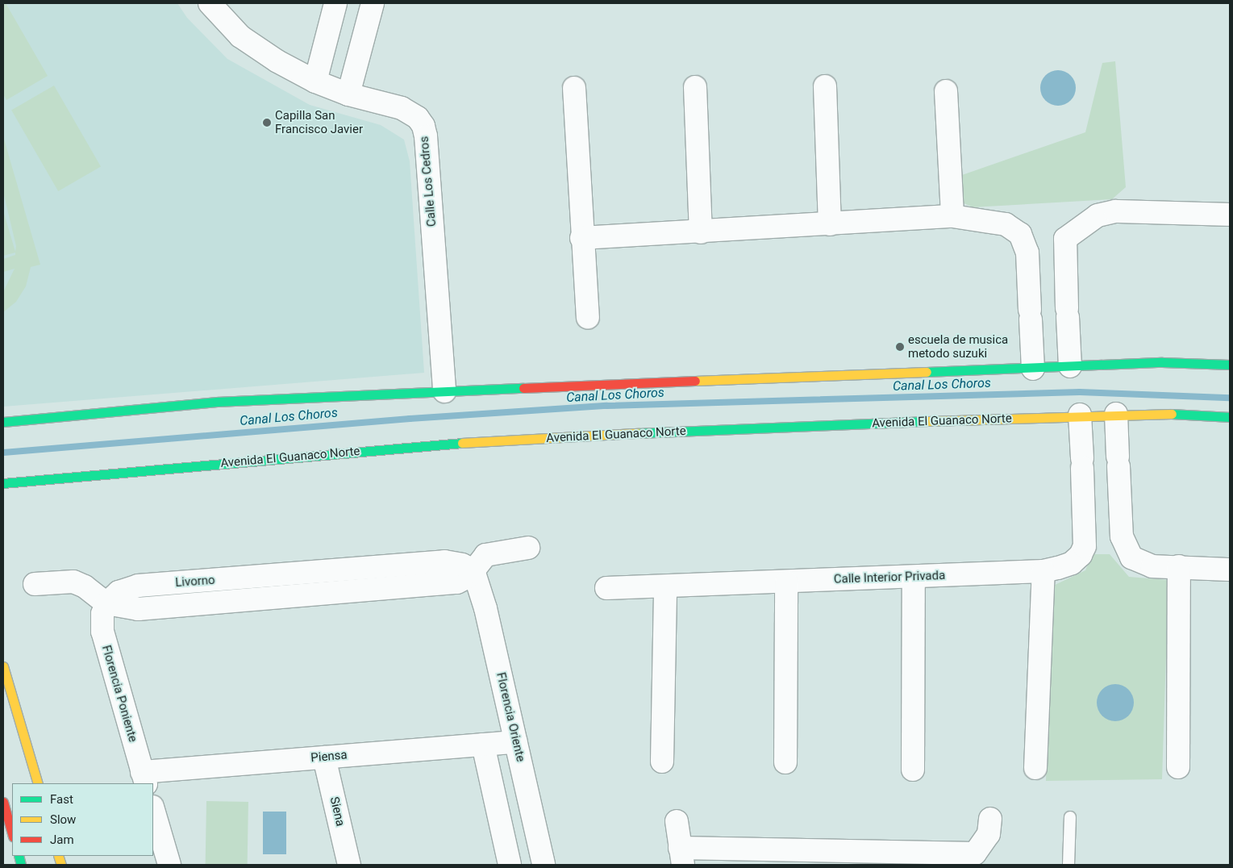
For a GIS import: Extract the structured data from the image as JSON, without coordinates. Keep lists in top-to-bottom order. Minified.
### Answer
{"streets":{"street":["Calle Los Cedros","Avenida El Guanaco Norte","Calle Interior Privada","Livorno","Florencia Poniente","Florencia Oriente","Piensa","Siena"]},"crossings":[["Avenida El Guanaco Norte","Calle Interior Privada"],["Livorno","Florencia Poniente"],["Livorno","Florencia Oriente"],["Florencia Poniente","Piensa"],["Florencia Oriente","Piensa"],["Piensa","Siena"]],"water":["Canal Los Choros"],"places":["Capilla San Francisco Javier","escuela de musica metodo suzuki"],"legend":["Fast","Slow","Jam"]}
